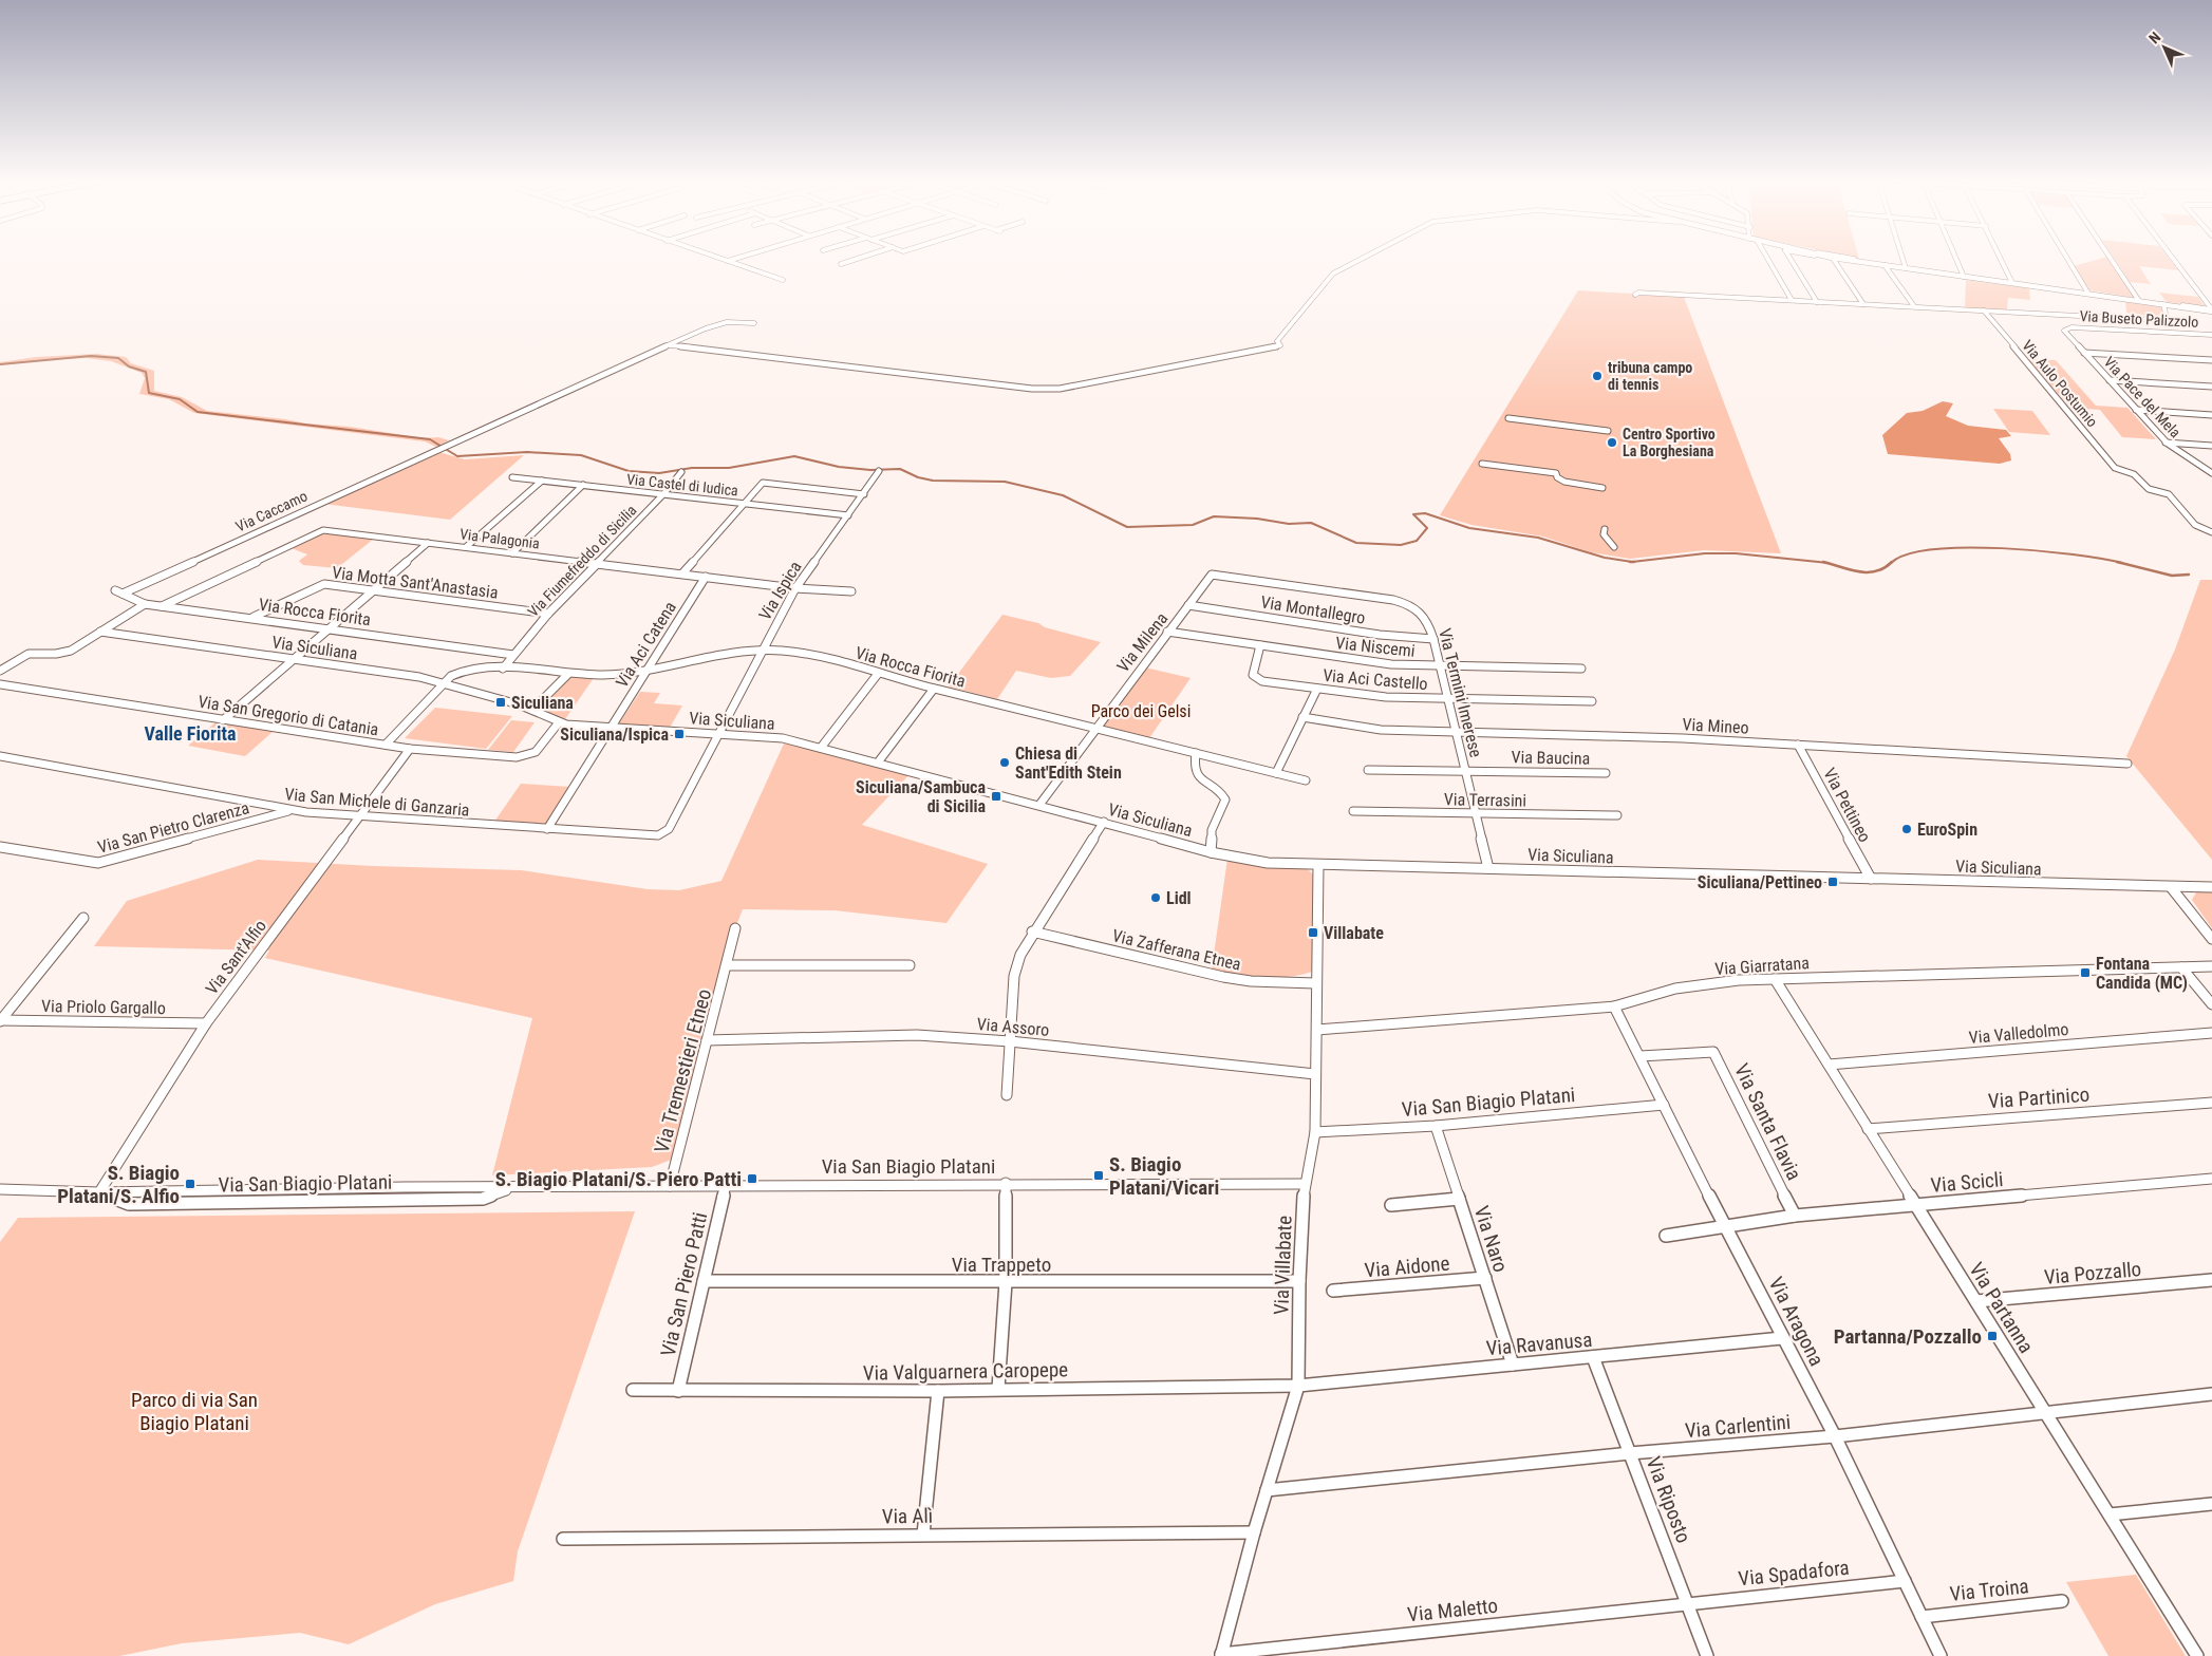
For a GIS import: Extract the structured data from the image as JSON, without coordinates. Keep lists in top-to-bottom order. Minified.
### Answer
{"streets":{"street":["Via Buseto Palizzolo","Via Aulo Postumio","Via Pace del Mela","Via Castel di Iudica","Via Caccamo","Via Palagonia","Via Fiumefreddo di Sicilia","Via Motta Sant'Anastasia","Via Ispica","Via Montallegro","Via Rocca Fiorita","Via Milena","Via Aci Catena","Via Niscemi","Via Siculiana","Via Aci Castello","Via Termini Imerese","Via San Gregorio di Catania","Via Mineo","Via Baucina","Via Terrasini","Via San Michele di Ganzaria","Via Pettineo","Via San Pietro Clarenza","Via Zafferana Etnea","Via Sant'Alfio","Via Giarratana","Via Priolo Gargallo","Via Assoro","Via Valledolmo","Via Tremestieri Etneo","Via Partinico","Via San Biagio Platani","Via Santa Flavia","Via Scicli","Via Naro","Via Trappeto","Via Villabate","Via Aidone","Via Pozzallo","Via San Piero Patti","Via Partanna","Via Aragona","Via Ravanusa","Via Valguarnera Caropepe","Via Carlentini","Via Riposto","Via Alì","Via Spadafora","Via Troina","Via Maletto"]},"crossings":[["Via Buseto Palizzolo","Via Pace del Mela"],["Via Castel di Iudica","Via Fiumefreddo di Sicilia"],["Via Castel di Iudica","Via Ispica"],["Via Caccamo","Via Rocca Fiorita"],["Via Palagonia","Via Fiumefreddo di Sicilia"],["Via Palagonia","Via Ispica"],["Via Palagonia","Via Rocca Fiorita"],["Via Palagonia","Via Aci Catena"],["Via Fiumefreddo di Sicilia","Via Motta Sant'Anastasia"],["Via Fiumefreddo di Sicilia","Via Rocca Fiorita"],["Via Motta Sant'Anastasia","Via Rocca Fiorita"],["Via Ispica","Via Rocca Fiorita"],["Via Ispica","Via Siculiana"],["Via Ispica","Via San Michele di Ganzaria"],["Via Montallegro","Via Milena"],["Via Montallegro","Via Termini Imerese"],["Via Rocca Fiorita","Via Milena"],["Via Rocca Fiorita","Via Aci Catena"],["Via Milena","Via Niscemi"],["Via Milena","Via Siculiana"],["Via Milena","Via Termini Imerese"],["Via Aci Catena","Via Siculiana"],["Via Aci Catena","Via San Michele di Ganzaria"],["Via Niscemi","Via Aci Castello"],["Via Niscemi","Via Termini Imerese"],["Via Siculiana","Via Termini Imerese"],["Via Siculiana","Via San Gregorio di Catania"],["Via Siculiana","Via Pettineo"],["Via Siculiana","Via Villabate"],["Via Aci Castello","Via Termini Imerese"],["Via Termini Imerese","Via Mineo"],["Via Termini Imerese","Via Baucina"],["Via Termini Imerese","Via Terrasini"],["Via San Gregorio di Catania","Via Sant'Alfio"],["Via Mineo","Via Pettineo"],["Via San Michele di Ganzaria","Via San Pietro Clarenza"],["Via San Michele di Ganzaria","Via Sant'Alfio"],["Via Zafferana Etnea","Via Villabate"],["Via Sant'Alfio","Via Priolo Gargallo"],["Via Sant'Alfio","Via San Biagio Platani"],["Via Giarratana","Via Villabate"],["Via Giarratana","Via Partanna"],["Via Giarratana","Via Aragona"],["Via Assoro","Via Tremestieri Etneo"],["Via Assoro","Via Villabate"],["Via Valledolmo","Via Partanna"],["Via Tremestieri Etneo","Via San Biagio Platani"],["Via Partinico","Via Partanna"],["Via San Biagio Platani","Via Naro"],["Via San Biagio Platani","Via Villabate"],["Via San Biagio Platani","Via San Piero Patti"],["Via San Biagio Platani","Via Aragona"],["Via Santa Flavia","Via Scicli"],["Via Santa Flavia","Via Aragona"],["Via Scicli","Via Partanna"],["Via Scicli","Via Aragona"],["Via Naro","Via Aidone"],["Via Naro","Via Ravanusa"],["Via Trappeto","Via Villabate"],["Via Trappeto","Via San Piero Patti"],["Via Villabate","Via Ravanusa"],["Via Villabate","Via Valguarnera Caropepe"],["Via Villabate","Via Carlentini"],["Via Villabate","Via Alì"],["Via Villabate","Via Maletto"],["Via Pozzallo","Via Partanna"],["Via San Piero Patti","Via Valguarnera Caropepe"],["Via Partanna","Via Carlentini"],["Via Aragona","Via Ravanusa"],["Via Aragona","Via Carlentini"],["Via Aragona","Via Spadafora"],["Via Aragona","Via Troina"],["Via Ravanusa","Via Valguarnera Caropepe"],["Via Ravanusa","Via Riposto"],["Via Carlentini","Via Riposto"],["Via Riposto","Via Spadafora"],["Via Riposto","Via Maletto"],["Via Spadafora","Via Maletto"]],"districts":["Valle Fiorita"],"parks":["Parco dei Gelsi","Parco di via San Biagio Platani"],"places":{"other":["tribuna campo di tennis","Centro Sportivo La Borghesiana","Chiesa di Sant'Edith Stein","EuroSpin","Lidl"],"transit":["Siculiana","Siculiana/Ispica","Siculiana/Sambuca di Sicilia","Siculiana/Pettineo","Villabate","Fontana Candida (MC)","S. Biagio Platani/Vicari","S. Biagio Platani/S. Piero Patti","S. Biagio Platani/S. Alfio","Partanna/Pozzallo"]},"north":"top left"}
